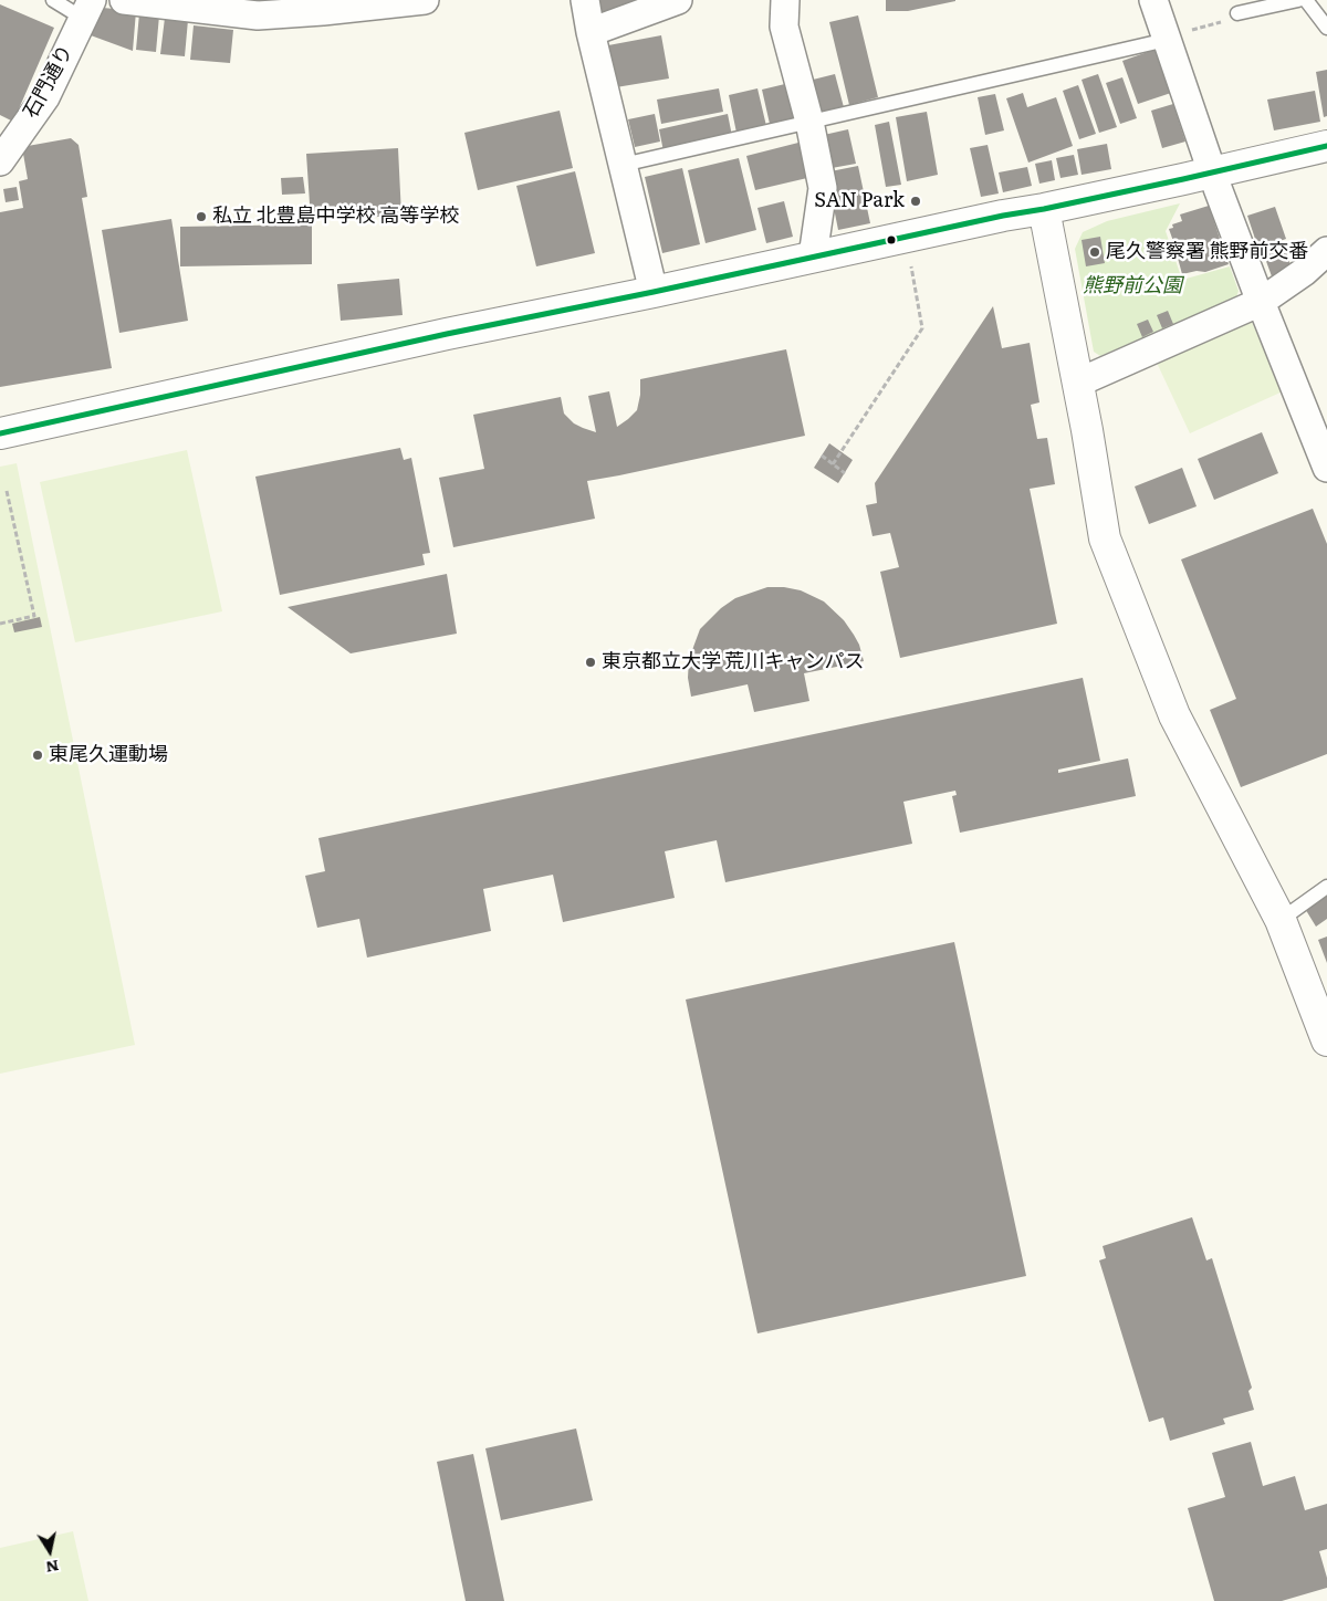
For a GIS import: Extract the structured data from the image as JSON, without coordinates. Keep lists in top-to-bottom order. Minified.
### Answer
{"streets":{"street":["石門通り"]},"parks":["熊野前公園"],"places":["SAN Park","私立 北豊島中学校 高等学校","尾久警察署 熊野前交番","東京都立大学 荒川キャンパス","東尾久運動場"],"north":"bottom"}
